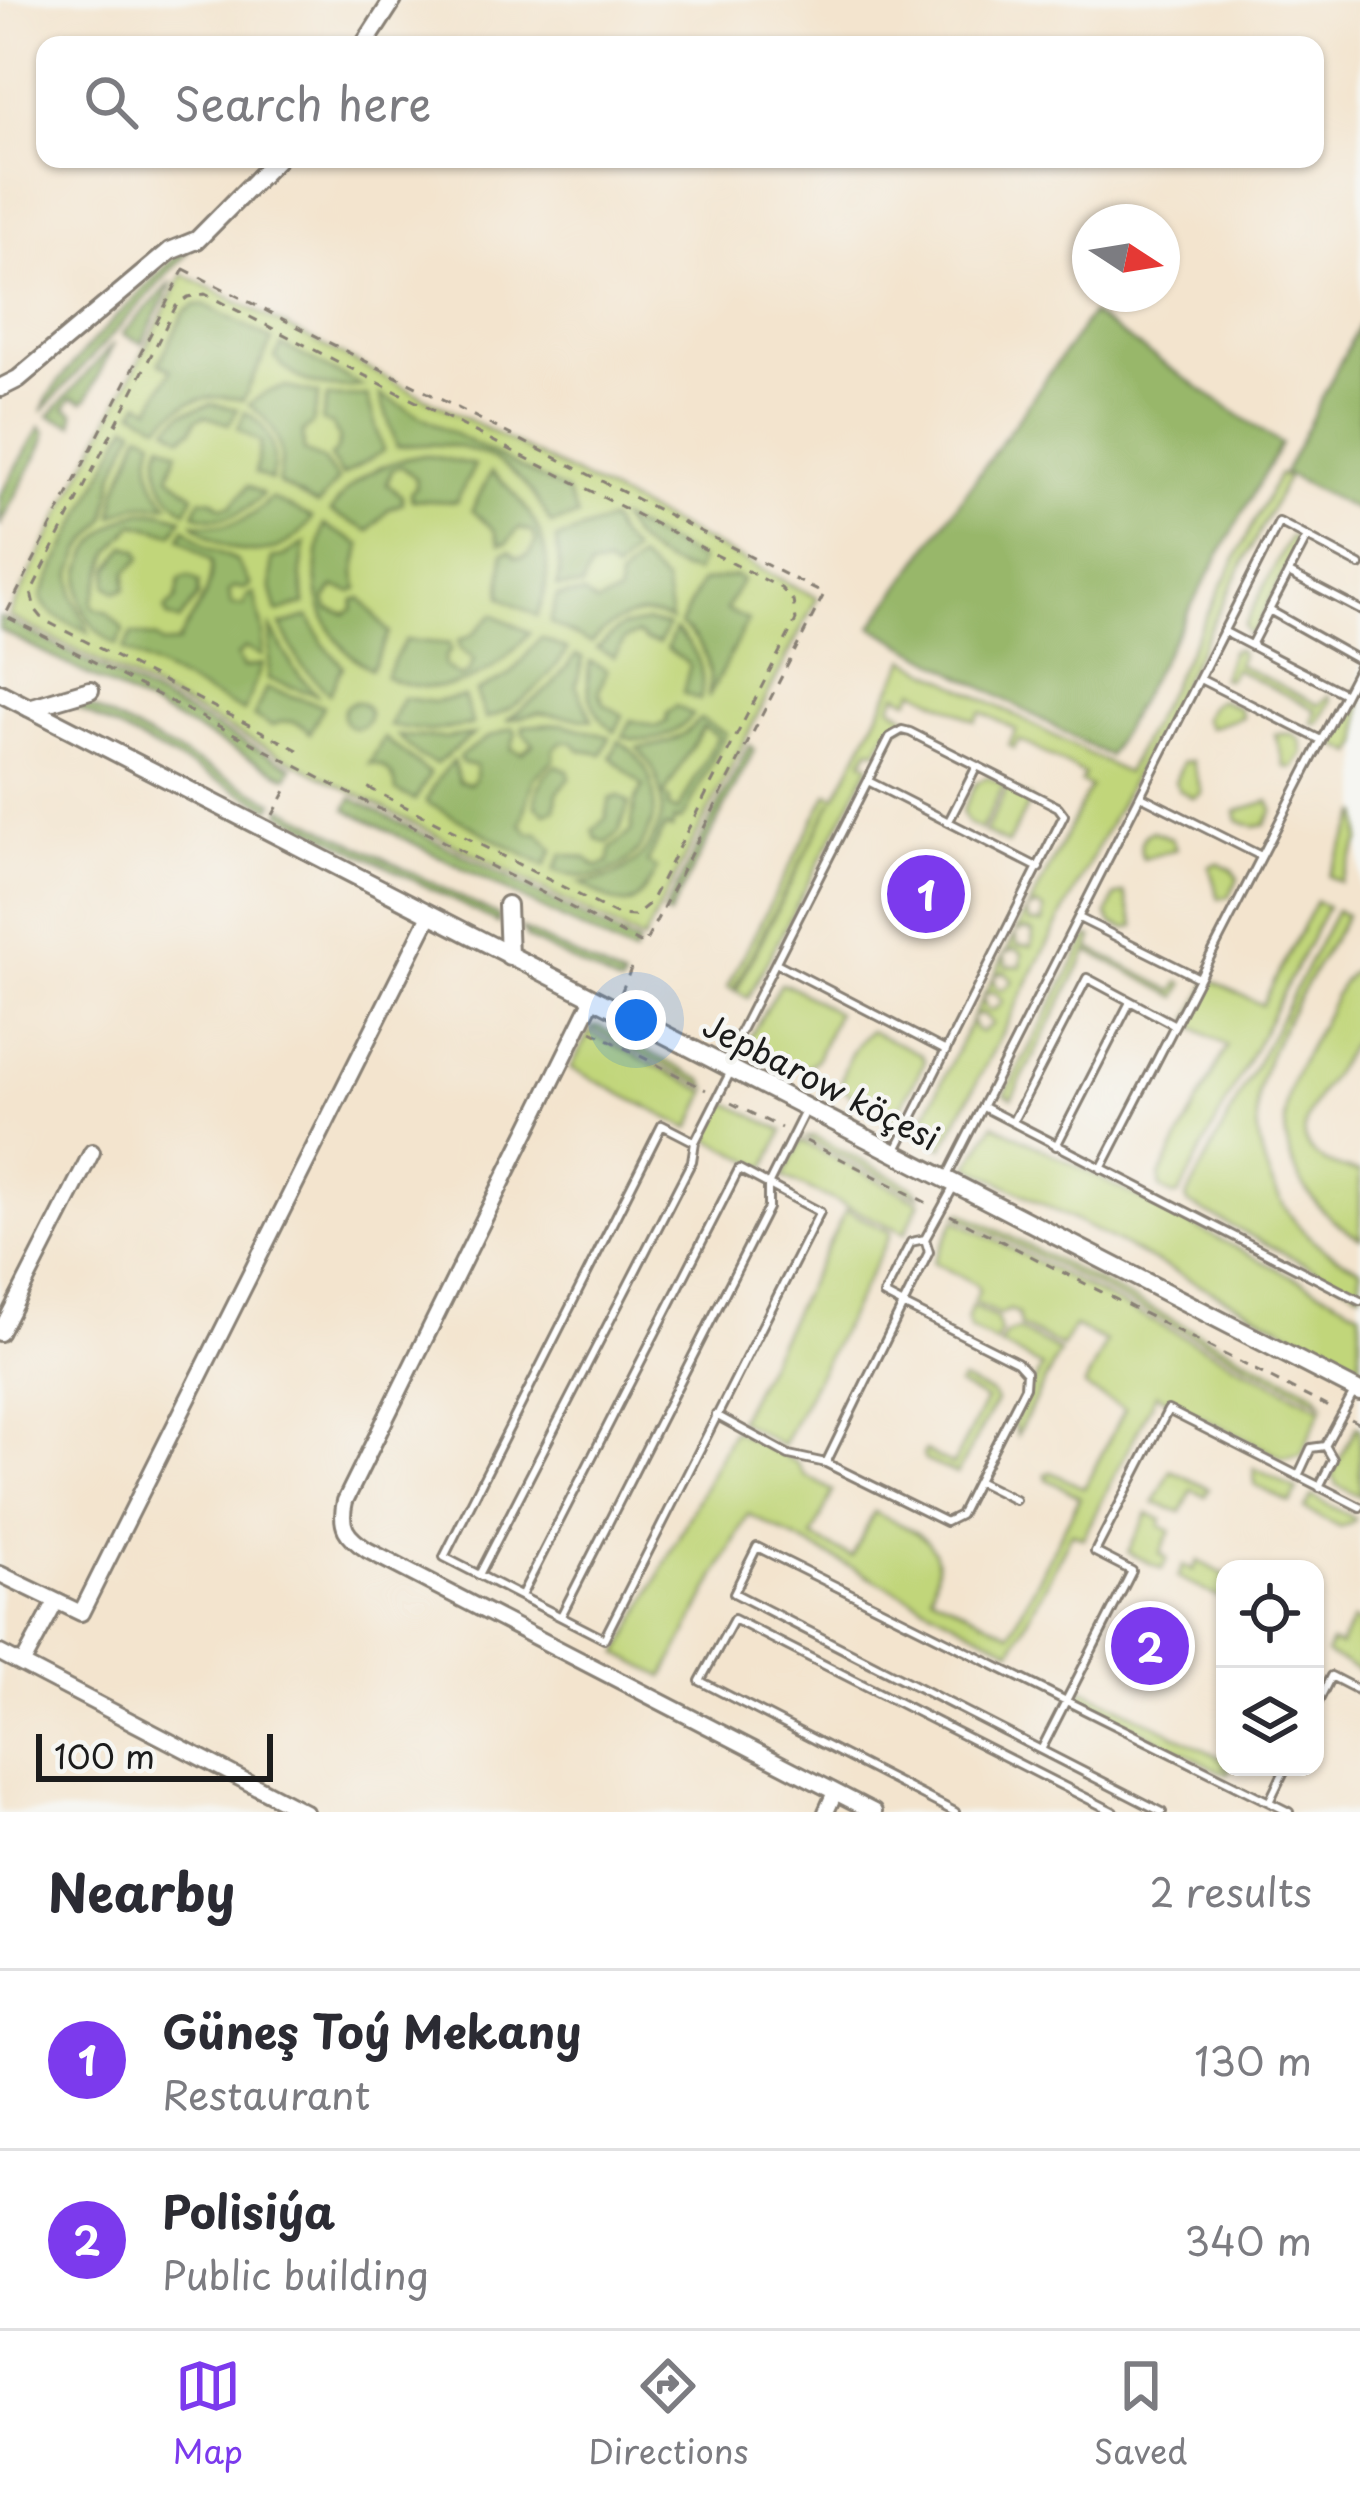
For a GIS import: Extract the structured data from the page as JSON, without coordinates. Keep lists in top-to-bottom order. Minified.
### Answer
{"streets":{"street":["Jepbarow köçesi"]},"scale_bar":"100 m","north":"right","page":{"search":"Search here","pins":["1","2"],"scale":"100 m","heading":["Nearby","2 results"],"list":[{"mark":"1","name":"Güneş Toý Mekany","note":"Restaurant","value":"130 m"},{"mark":"2","name":"Polisiýa","note":"Public building","value":"340 m"}],"nav":["Map","Directions","Saved"]}}
